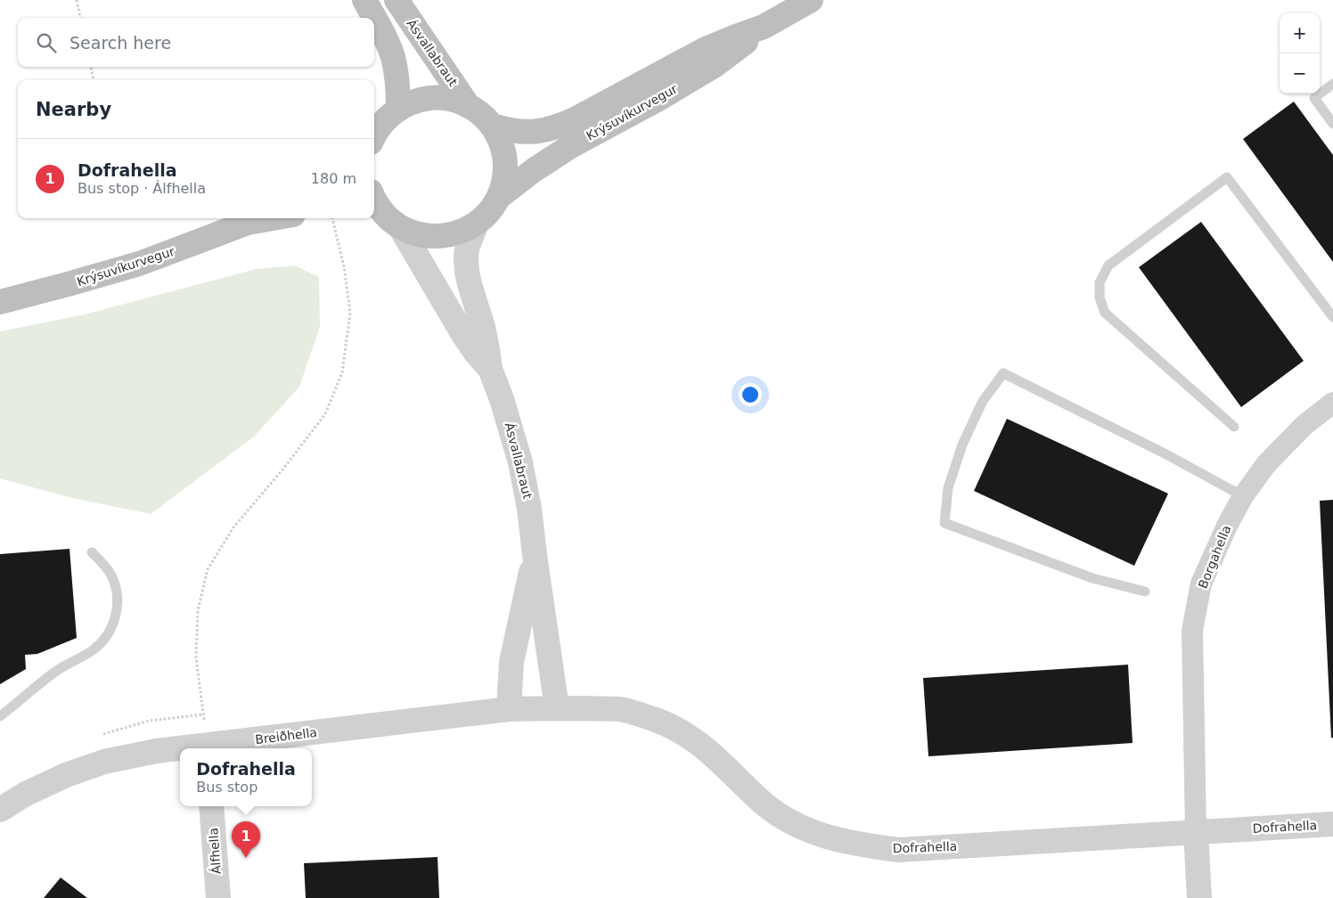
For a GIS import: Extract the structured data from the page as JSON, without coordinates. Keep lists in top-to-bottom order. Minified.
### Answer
{"streets":{"main road":["Ásvallabraut","Krýsuvíkurvegur"],"street":["Borgahella","Breiðhella","Dofrahella","Álfhella"]},"crossings":[["Ásvallabraut","Breiðhella"],["Ásvallabraut","Dofrahella"],["Borgahella","Dofrahella"],["Breiðhella","Dofrahella"]],"page":{"map_buttons":["+","−"],"search":"Search here","heading":"Nearby","list":[{"mark":"1","name":"Dofrahella","note":"Bus stop · Álfhella","value":"180 m"}],"popup":["Dofrahella","Bus stop"],"pins":"1"}}
